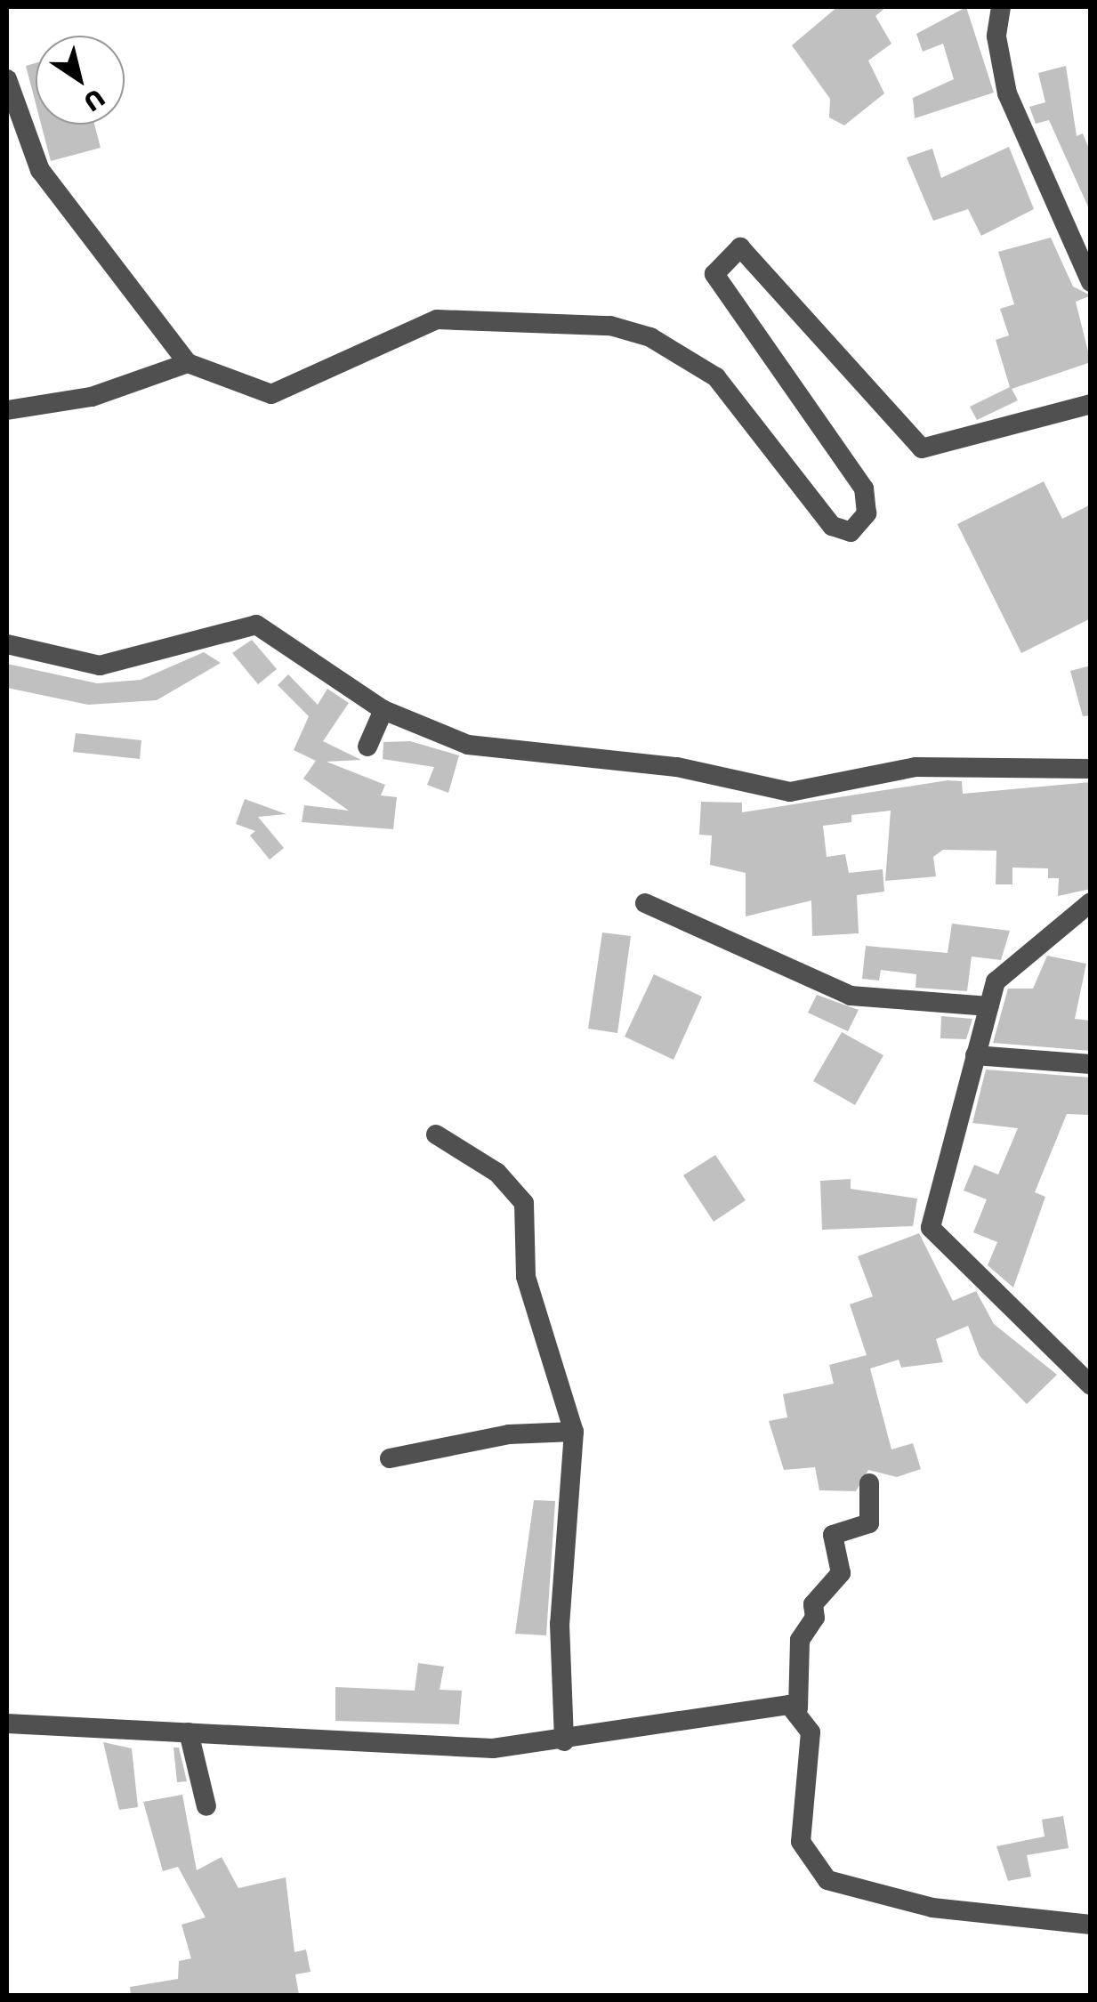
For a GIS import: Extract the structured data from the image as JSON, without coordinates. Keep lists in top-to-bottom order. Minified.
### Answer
{"north":"bottom right"}
